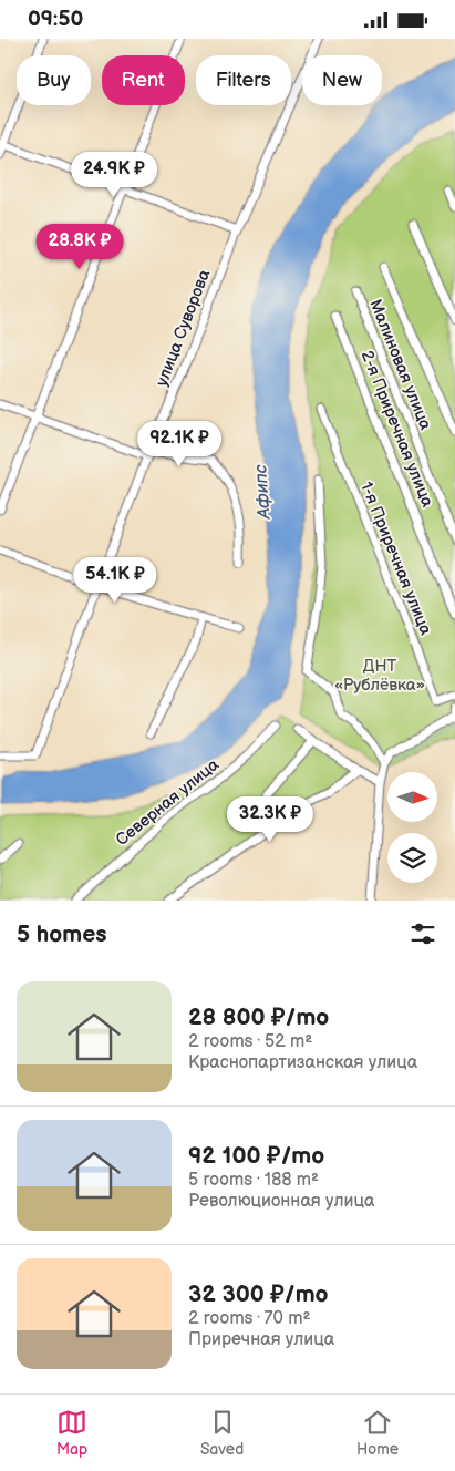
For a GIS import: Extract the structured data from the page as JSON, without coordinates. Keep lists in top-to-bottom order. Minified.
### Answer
{"streets":{"street":["улица Суворова","Малиновая улица","2-я Приречная улица","1-я Приречная улица","Северная улица"]},"water":["Афипс"],"parks":["ДНТ «Рублёвка»"],"north":"right","page":{"status":"09:50","chip":["Buy","Rent","Filters","New"],"price":["24.9K ₽","28.8K ₽","92.1K ₽","54.1K ₽","32.3K ₽"],"heading":"5 homes","list":[{"name":"28 800 ₽/mo","note":"2 rooms · 52 m² · Краснопартизанская улица"},{"name":"92 100 ₽/mo","note":"5 rooms · 188 m² · Революционная улица"},{"name":"32 300 ₽/mo","note":"2 rooms · 70 m² · Приречная улица"}],"tabs":["Map","Saved","Home"]}}
